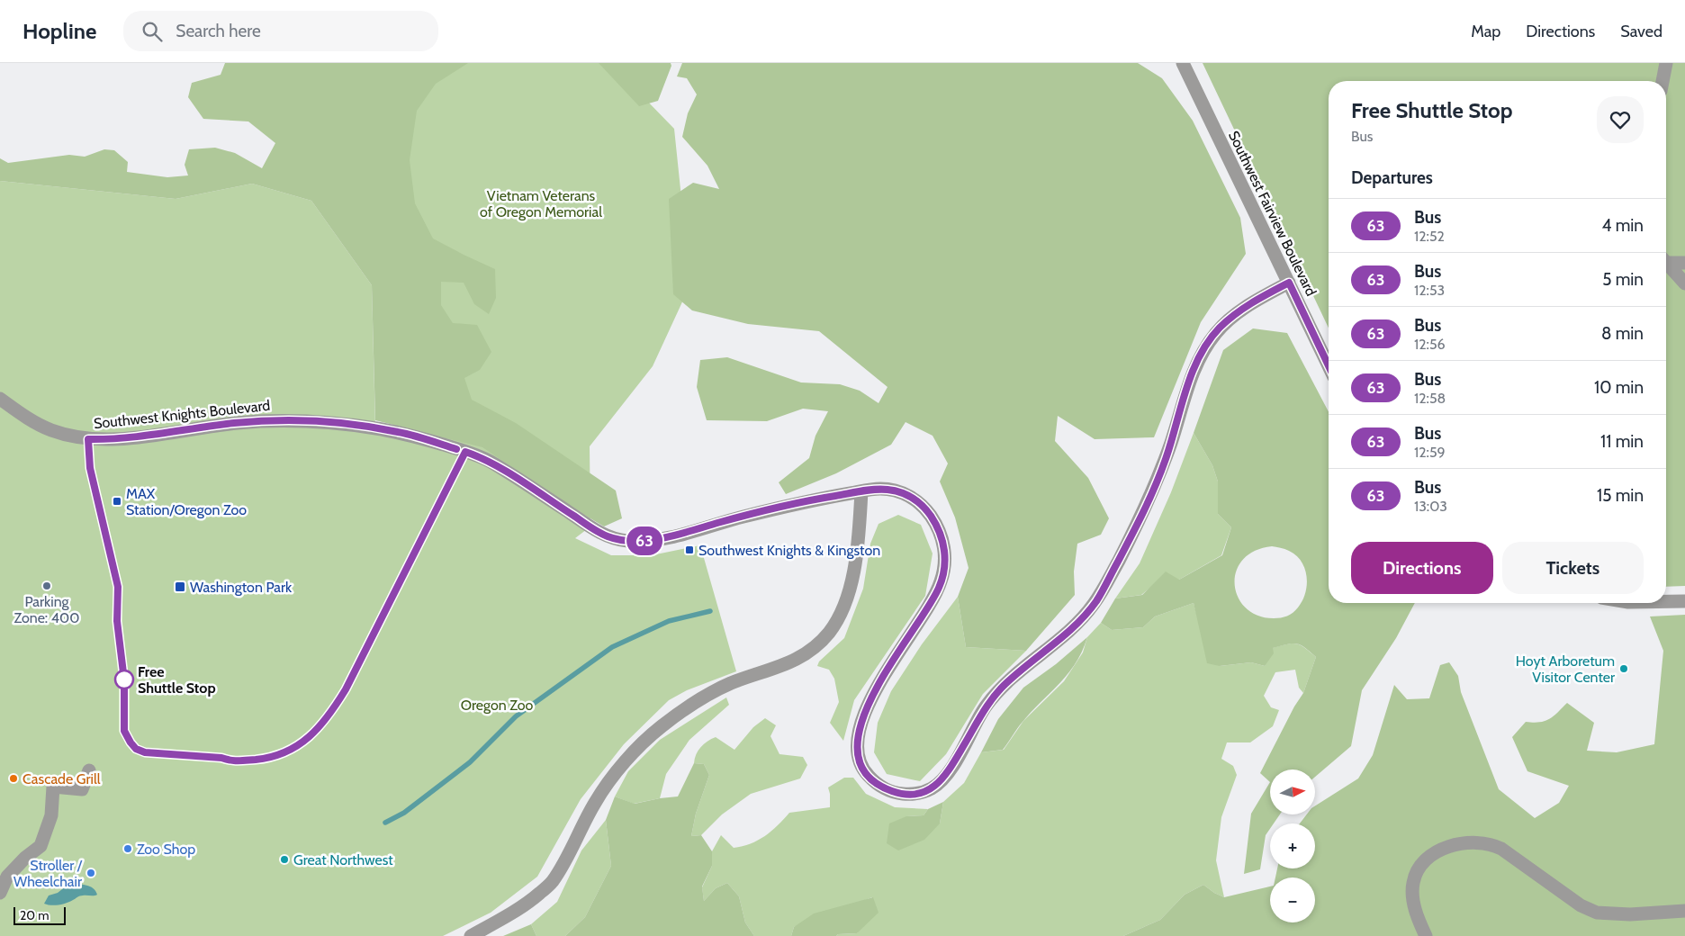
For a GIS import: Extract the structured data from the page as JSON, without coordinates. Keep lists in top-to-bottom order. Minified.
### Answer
{"streets":{"street":["Southwest Fairview Boulevard","Southwest Knights Boulevard"]},"crossings":[["Southwest Fairview Boulevard","Southwest Knights Boulevard"]],"parks":["Vietnam Veterans of Oregon Memorial","Oregon Zoo"],"places":{"transit":["MAX Station/Oregon Zoo","Southwest Knights & Kingston","Washington Park"],"other":["Parking Zone: 400","Hoyt Arboretum Visitor Center","Free Shuttle Stop","Cascade Grill","Zoo Shop","Great Northwest","Stroller / Wheelchair"]},"lines":["bus line 63"],"scale_bar":"20 m","north":"right","page":{"header":"Hopline","search":"Search here","nav":["Map","Directions","Saved"],"on_map":"63","heading":[["Free Shuttle Stop","Bus"],"Departures"],"list":[{"mark":"63","name":"Bus","note":"12:52","value":"4 min"},{"mark":"63","name":"Bus","note":"12:53","value":"5 min"},{"mark":"63","name":"Bus","note":"12:56","value":"8 min"},{"mark":"63","name":"Bus","note":"12:58","value":"10 min"},{"mark":"63","name":"Bus","note":"12:59","value":"11 min"},{"mark":"63","name":"Bus","note":"13:03","value":"15 min"}],"buttons":["Directions","Tickets"],"map_buttons":["+","−"],"scale":"20 m"}}
